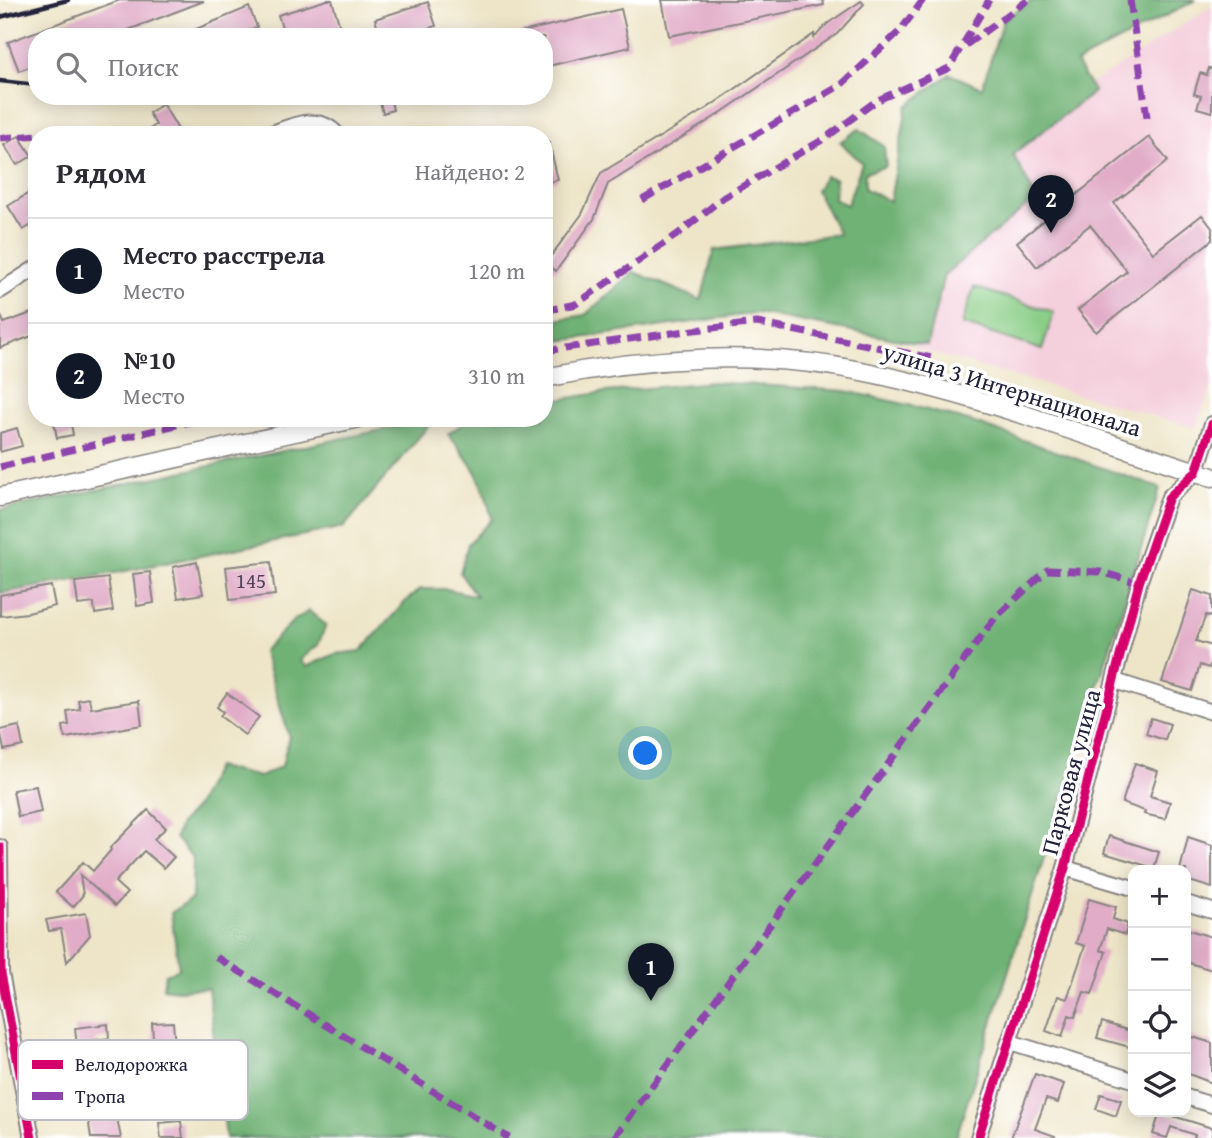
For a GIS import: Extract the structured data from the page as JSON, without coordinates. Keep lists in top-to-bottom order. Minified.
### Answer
{"streets":{"main road":["улица 3 Интернационала"],"street":["Парковая улица"]},"crossings":[["улица 3 Интернационала","Парковая улица"]],"house_numbers":["145"],"legend":["Велодорожка","Тропа"],"page":{"search":"Поиск","heading":["Рядом","Найдено: 2"],"pins":["2","1"],"list":[{"mark":"1","name":"Место расстрела","note":"Место","value":"120 m"},{"mark":"2","name":"№10","note":"Место","value":"310 m"}],"map_buttons":["+","−"]}}
